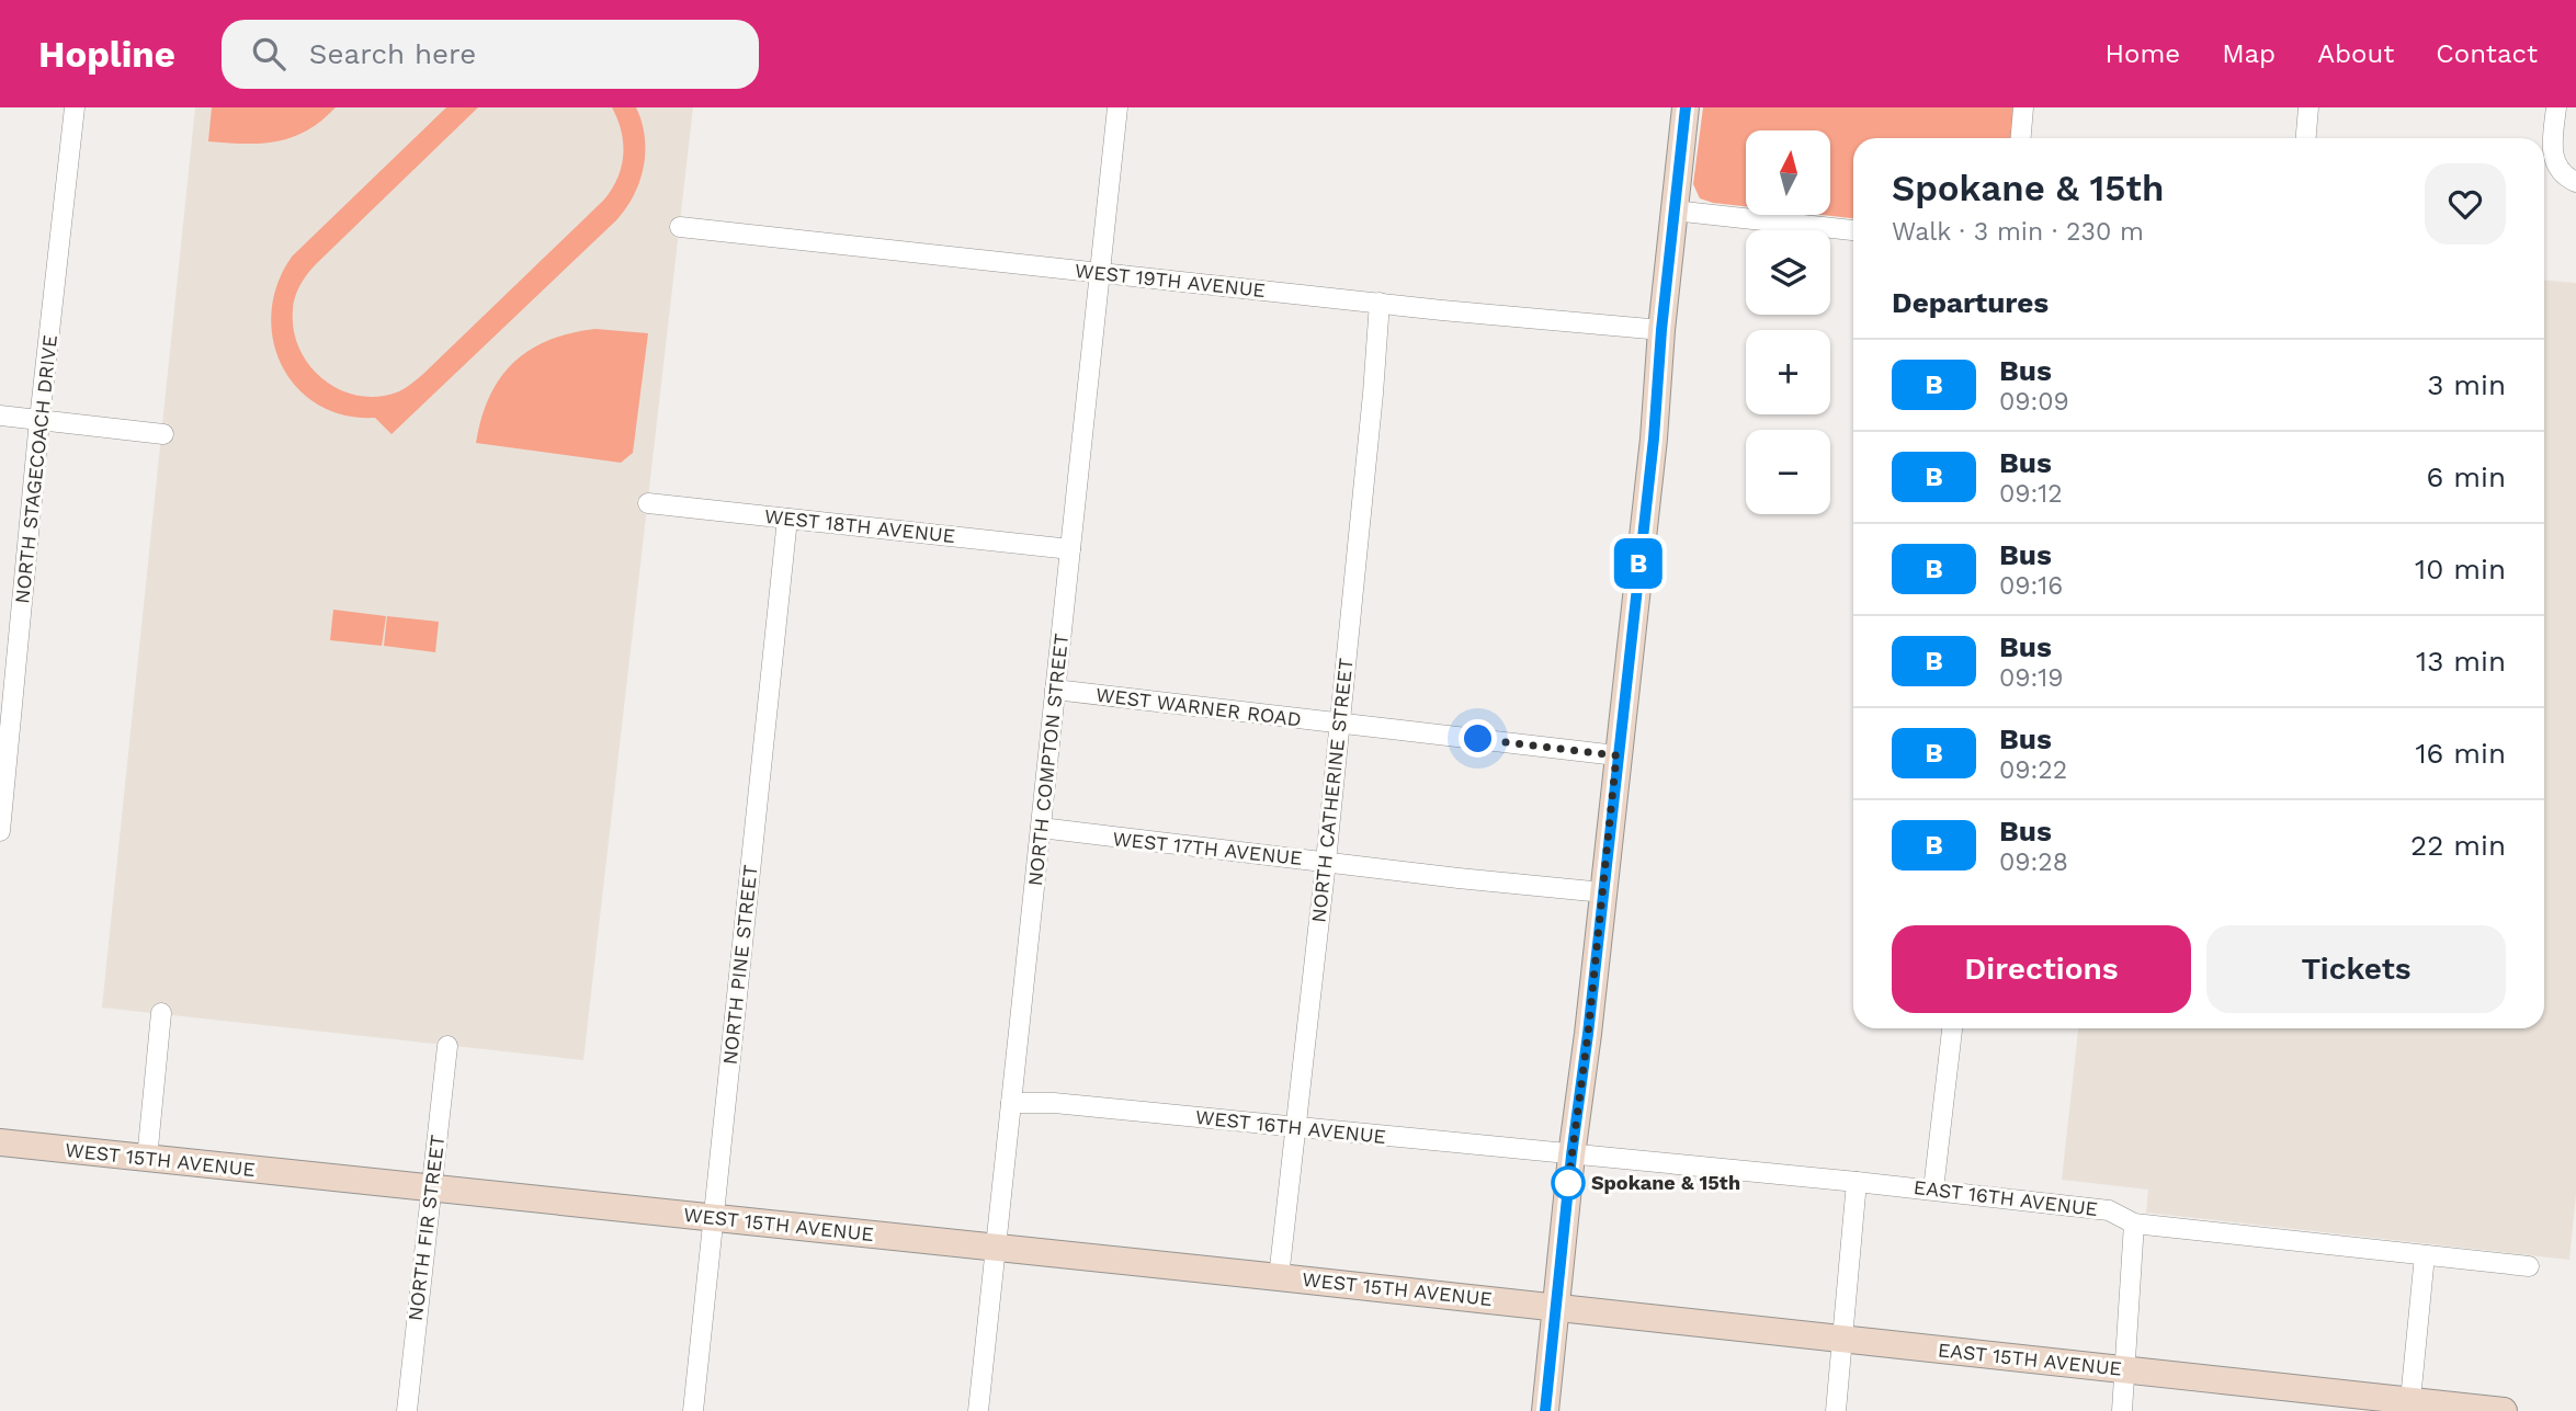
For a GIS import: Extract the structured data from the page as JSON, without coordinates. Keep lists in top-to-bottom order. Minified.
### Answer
{"streets":{"street":["WEST 19TH AVENUE","NORTH STAGECOACH DRIVE","WEST 18TH AVENUE","WEST WARNER ROAD","NORTH COMPTON STREET","NORTH CATHERINE STREET","WEST 17TH AVENUE","NORTH PINE STREET","WEST 16TH AVENUE","WEST 15TH AVENUE","EAST 16TH AVENUE","NORTH FIR STREET","EAST 15TH AVENUE"]},"crossings":[["WEST 19TH AVENUE","NORTH COMPTON STREET"],["WEST 19TH AVENUE","NORTH CATHERINE STREET"],["WEST 18TH AVENUE","NORTH COMPTON STREET"],["WEST 18TH AVENUE","NORTH PINE STREET"],["WEST WARNER ROAD","NORTH COMPTON STREET"],["WEST WARNER ROAD","NORTH CATHERINE STREET"],["NORTH COMPTON STREET","WEST 17TH AVENUE"],["NORTH COMPTON STREET","WEST 16TH AVENUE"],["NORTH COMPTON STREET","WEST 15TH AVENUE"],["NORTH CATHERINE STREET","WEST 17TH AVENUE"],["NORTH CATHERINE STREET","WEST 16TH AVENUE"],["NORTH CATHERINE STREET","WEST 15TH AVENUE"],["NORTH PINE STREET","WEST 15TH AVENUE"],["WEST 16TH AVENUE","EAST 16TH AVENUE"],["WEST 15TH AVENUE","NORTH FIR STREET"],["WEST 15TH AVENUE","EAST 15TH AVENUE"]],"places":["Spokane & 15th"],"lines":["bus line B"],"north":"top","page":{"header":"Hopline","search":"Search here","nav":["Home","Map","About","Contact"],"on_map":"B","map_buttons":["+","−"],"heading":[["Spokane & 15th","Walk · 3 min · 230 m"],"Departures"],"list":[{"mark":"B","name":"Bus","note":"09:09","value":"3 min"},{"mark":"B","name":"Bus","note":"09:12","value":"6 min"},{"mark":"B","name":"Bus","note":"09:16","value":"10 min"},{"mark":"B","name":"Bus","note":"09:19","value":"13 min"},{"mark":"B","name":"Bus","note":"09:22","value":"16 min"},{"mark":"B","name":"Bus","note":"09:28","value":"22 min"}],"buttons":["Directions","Tickets"]}}
